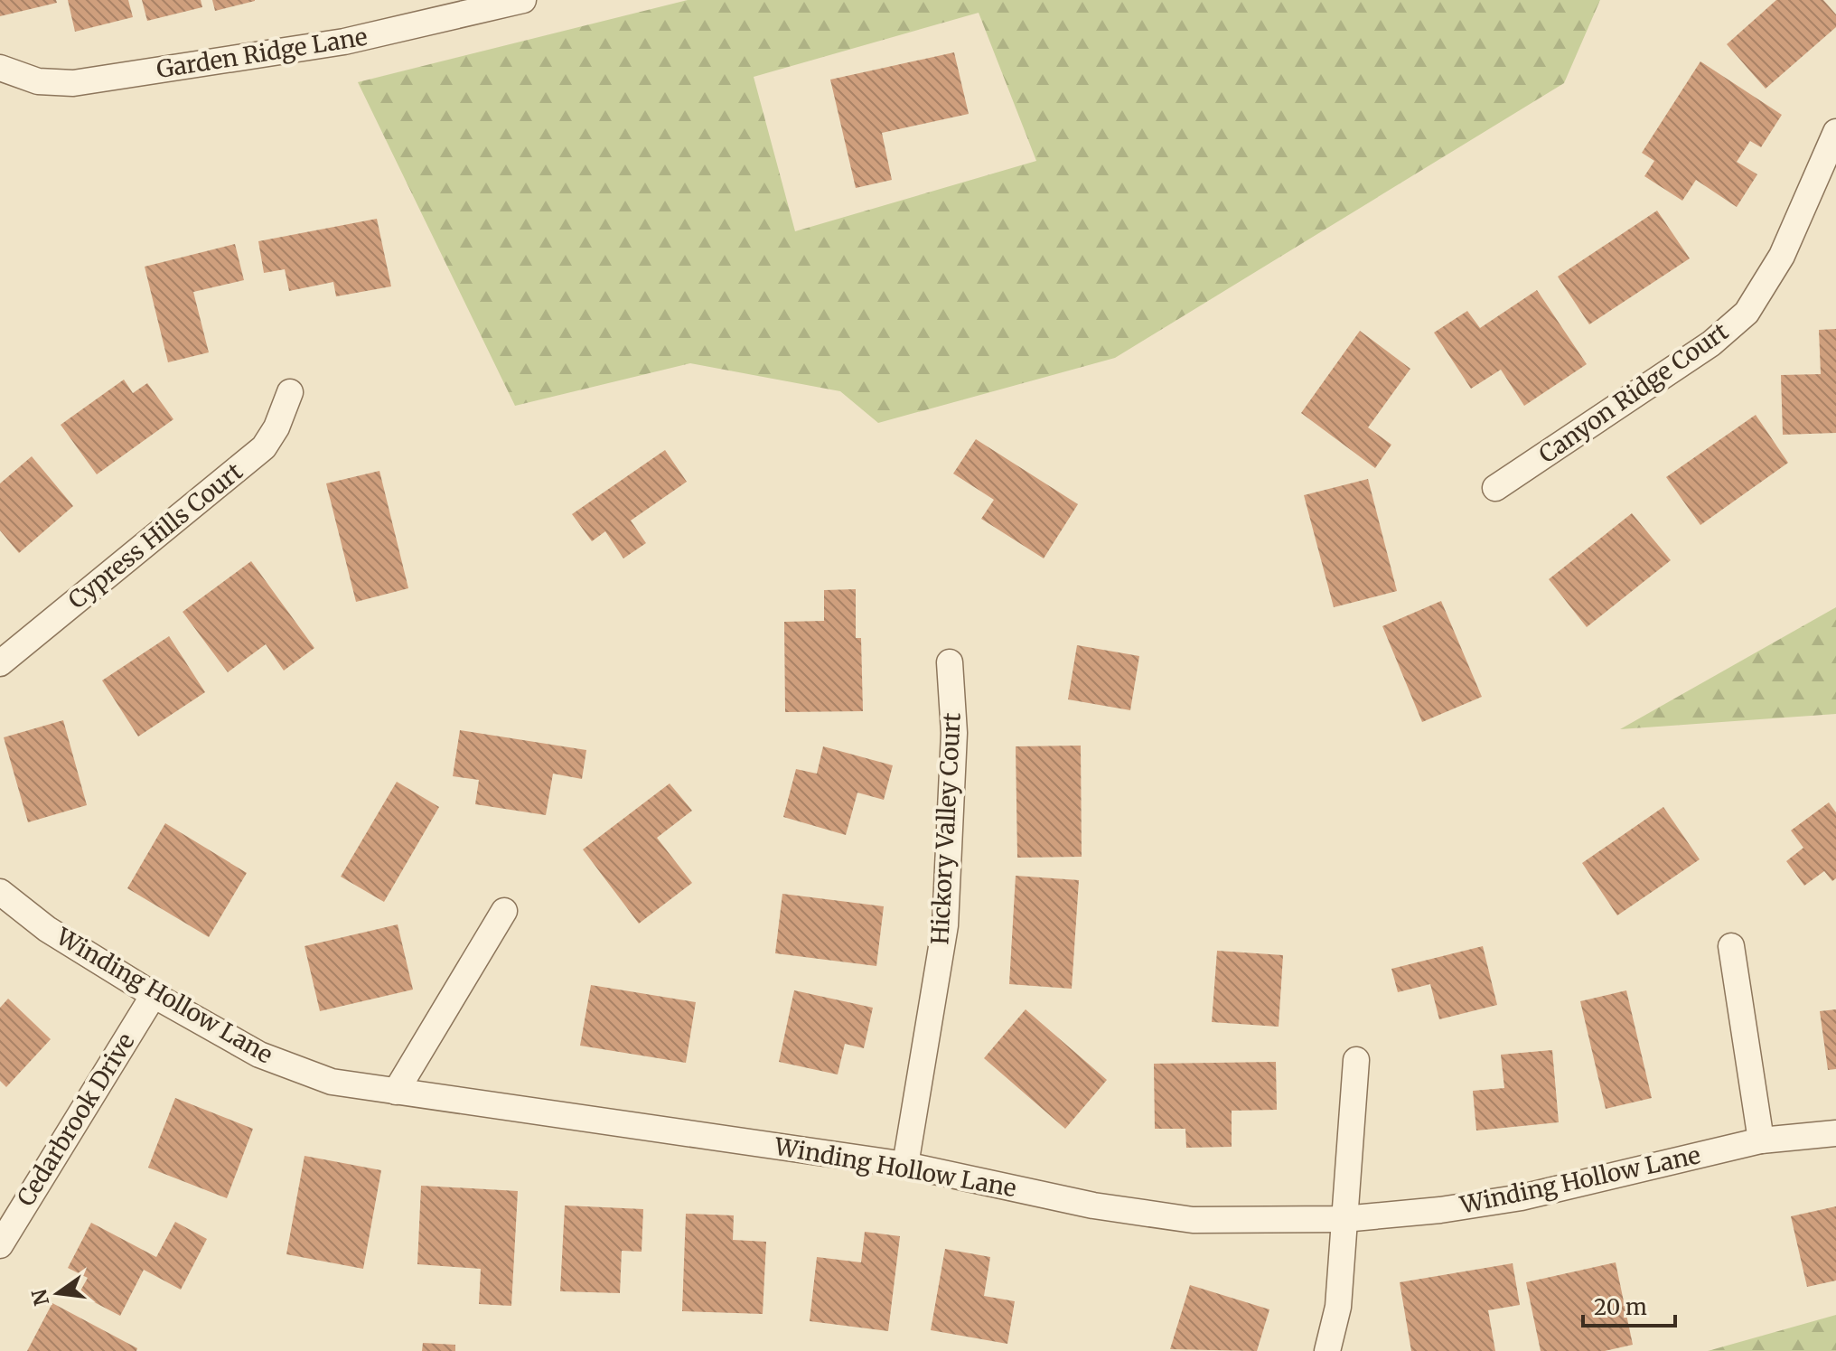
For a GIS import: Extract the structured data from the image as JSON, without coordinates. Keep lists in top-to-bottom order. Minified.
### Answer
{"streets":{"street":["Garden Ridge Lane","Canyon Ridge Court","Cypress Hills Court","Hickory Valley Court","Winding Hollow Lane","Cedarbrook Drive"]},"crossings":[["Hickory Valley Court","Winding Hollow Lane"],["Winding Hollow Lane","Cedarbrook Drive"]],"scale_bar":"20 m","north":"left"}
